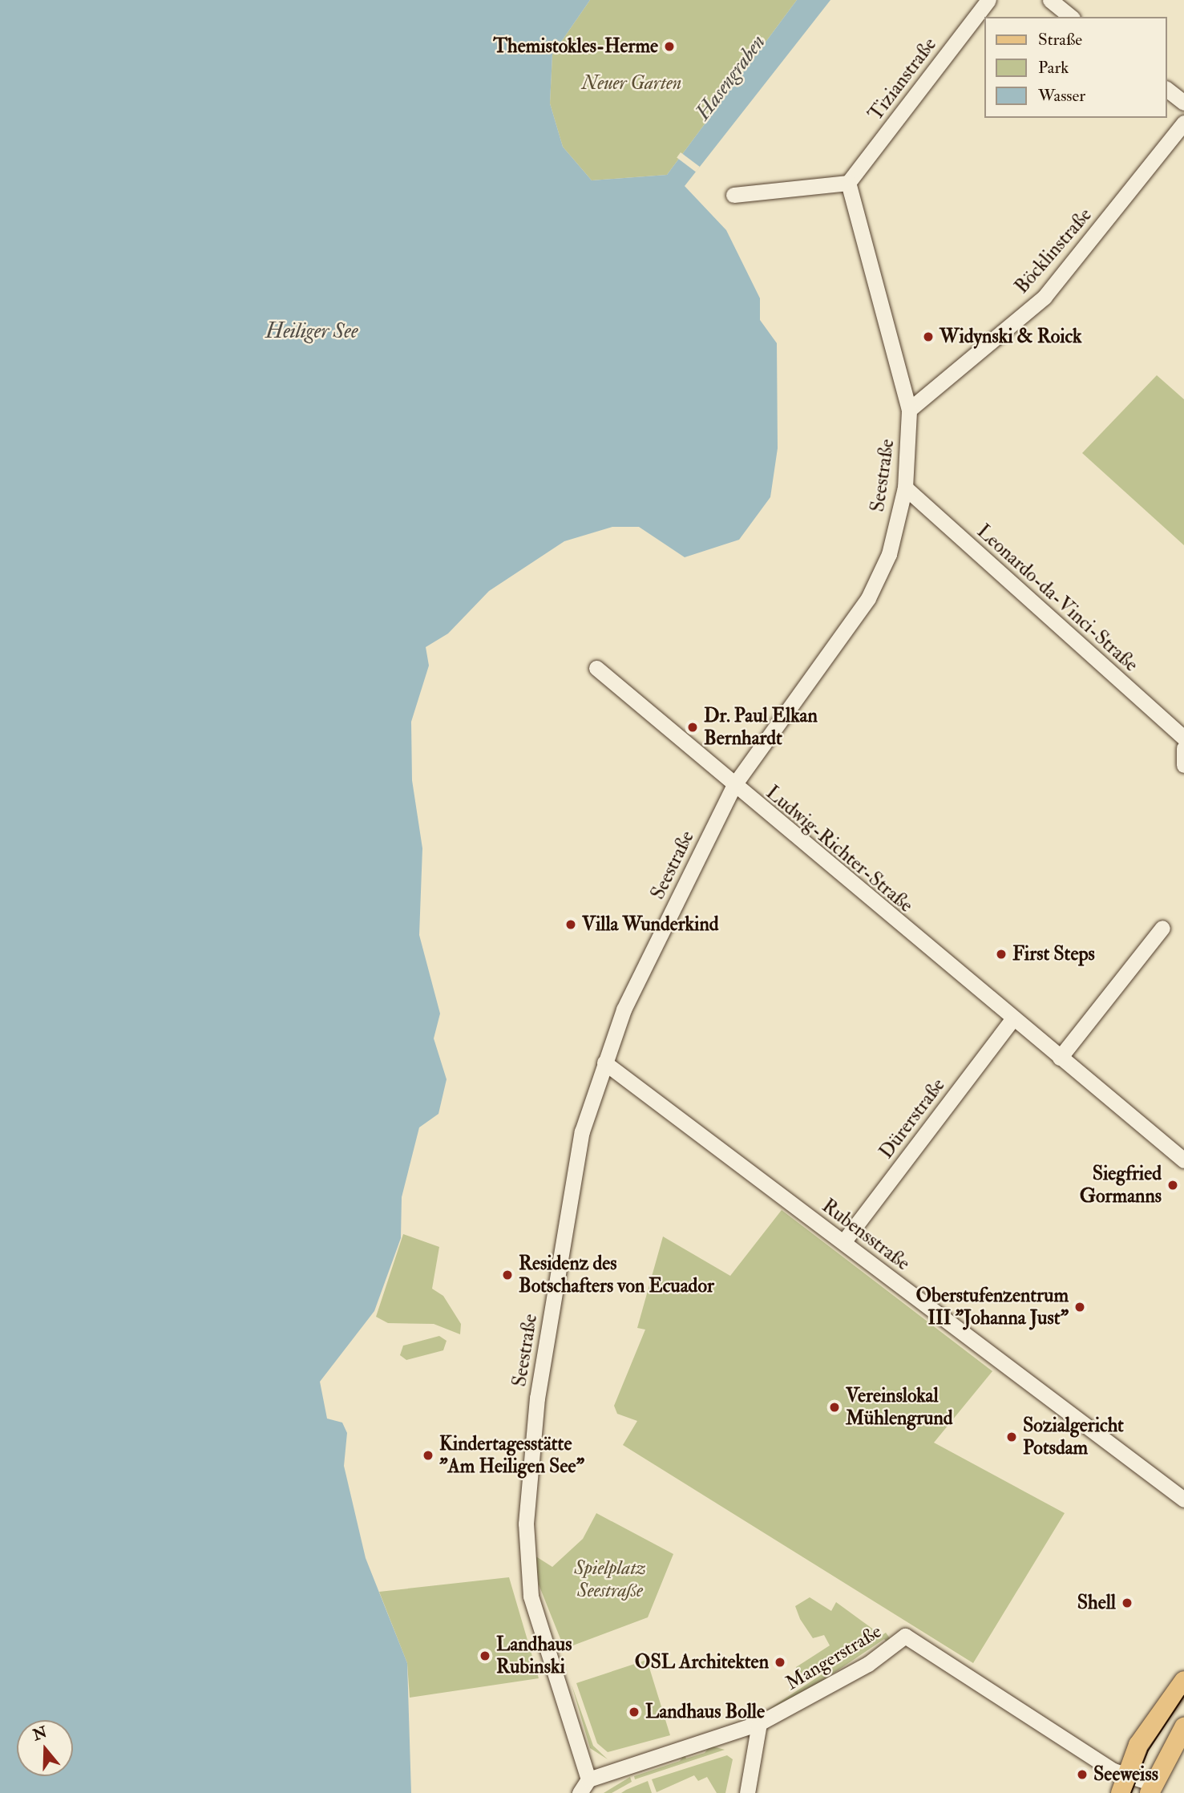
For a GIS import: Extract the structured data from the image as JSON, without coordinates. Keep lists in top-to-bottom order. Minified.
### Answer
{"streets":{"street":["Tizianstraße","Böcklinstraße","Seestraße","Leonardo-da-Vinci-Straße","Ludwig-Richter-Straße","Dürerstraße","Rubensstraße","Mangerstraße"]},"crossings":[["Tizianstraße","Seestraße"],["Böcklinstraße","Seestraße"],["Seestraße","Leonardo-da-Vinci-Straße"],["Seestraße","Ludwig-Richter-Straße"],["Seestraße","Rubensstraße"],["Seestraße","Mangerstraße"],["Ludwig-Richter-Straße","Dürerstraße"],["Dürerstraße","Rubensstraße"]],"water":["Hasengraben","Heiliger See"],"parks":["Neuer Garten","Spielplatz Seestraße"],"places":["Themistokles-Herme","Widynski & Roick","Dr. Paul Elkan Bernhardt","Villa Wunderkind","First Steps","Siegfried Gormanns","Residenz des Botschafters von Ecuador","Oberstufenzentrum III \"Johanna Just\"","Vereinslokal Mühlengrund","Sozialgericht Potsdam","Kindertagesstätte \"Am Heiligen See\"","Shell","Landhaus Rubinski","OSL Architekten","Landhaus Bolle","Seeweiss"],"legend":["Straße","Park","Wasser"],"north":"top"}
